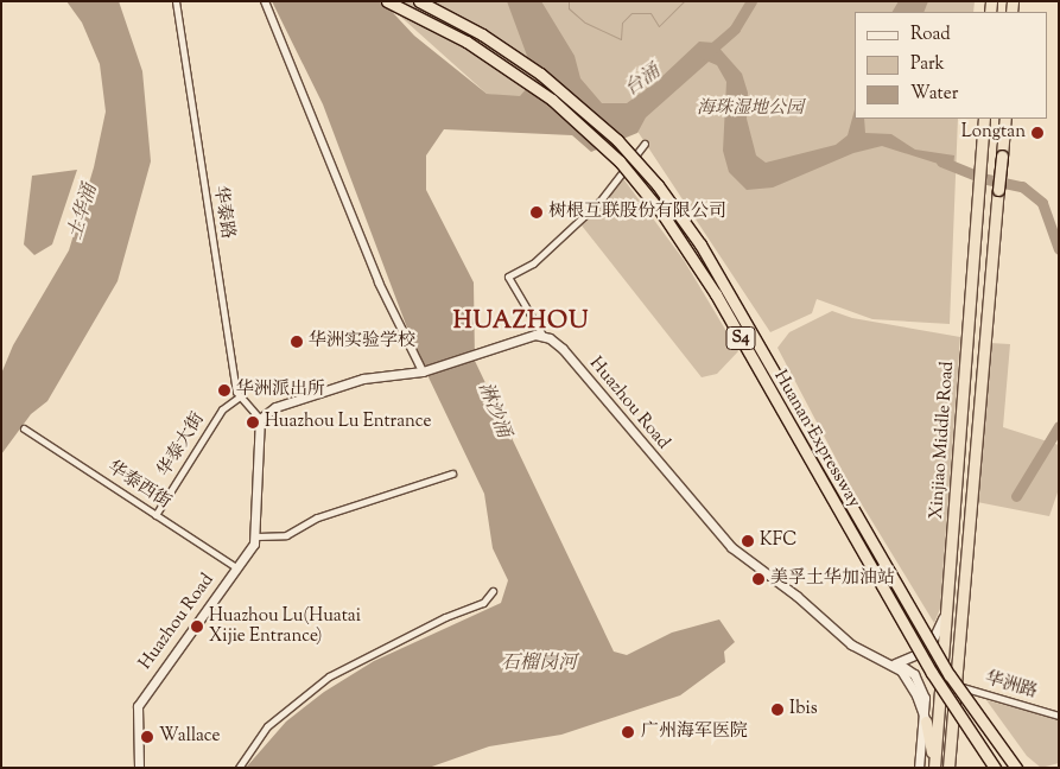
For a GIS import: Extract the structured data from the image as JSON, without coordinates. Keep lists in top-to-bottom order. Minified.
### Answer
{"streets":{"highway":["S4","Huanan Expressway","Xinjiao Middle Road"],"main road":["Huazhou Road"],"street":["华泰路","华泰大街","华泰西街","华洲路"]},"crossings":[["华泰路","华泰大街"],["Huazhou Road","华泰西街"],["Xinjiao Middle Road","华洲路"],["华泰大街","华泰西街"]],"districts":["HUAZHOU"],"water":["台涌","土华涌","淋沙涌","石榴岗河"],"parks":["海珠湿地公园"],"places":["Longtan","树根互联股份有限公司","华洲实验学校","华洲派出所","Huazhou Lu Entrance","KFC","美孚土华加油站","Huazhou Lu(Huatai Xijie Entrance)","Ibis","广州海军医院","Wallace"],"legend":["Road","Park","Water"]}
